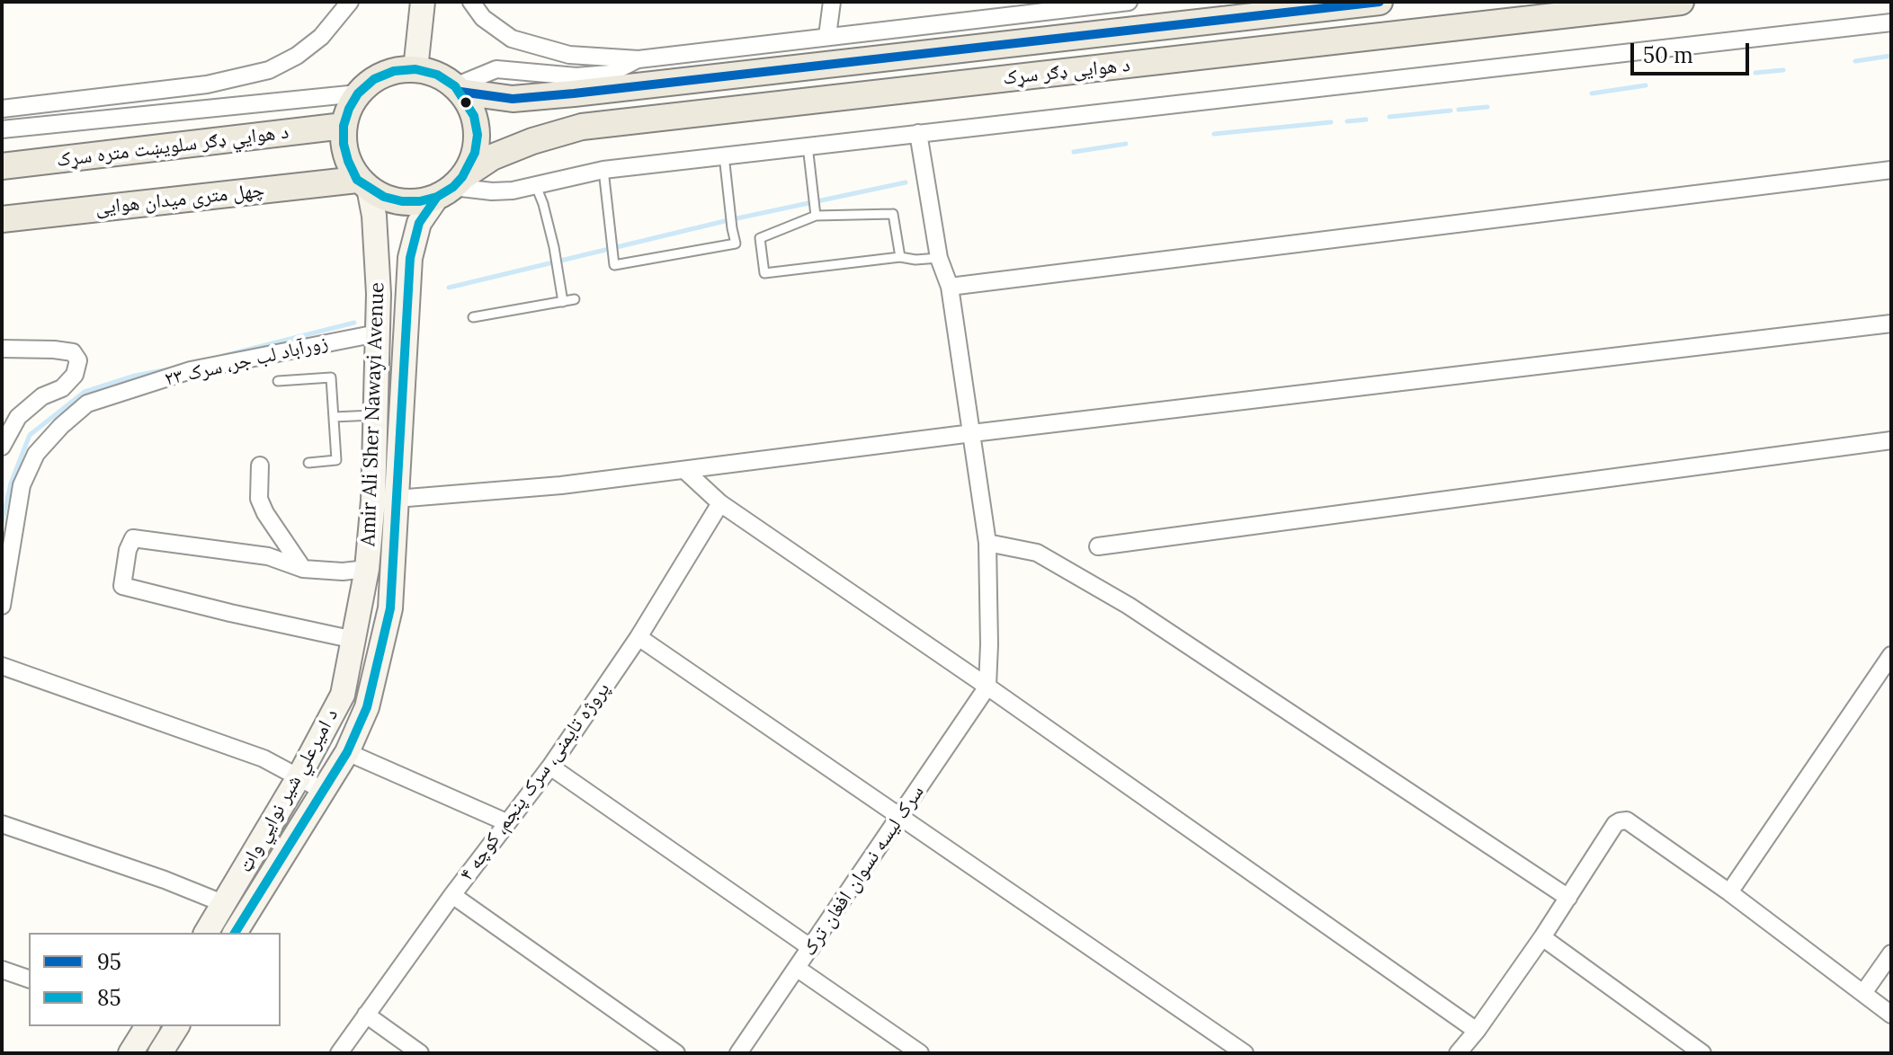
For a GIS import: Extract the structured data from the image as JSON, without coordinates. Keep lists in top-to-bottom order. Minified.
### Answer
{"streets":{"main road":["د هوایی ډګر سړک","د هوايي ډګر سلویښت متره سړک","چهل متری میدان هوایی","Amir Ali Sher Nawayi Avenue","د امیرعلي شیر نوايي واټ"],"street":["زورآباد لب جر، سرک ۲۳","پروژه تایمنی، سرک پنجم، کوچه ۴","سرک لیسه نسوان افغان‌ ترک"]},"crossings":[["د هوایی ډګر سړک","د هوايي ډګر سلویښت متره سړک"],["د هوایی ډګر سړک","چهل متری میدان هوایی"],["د هوایی ډګر سړک","Amir Ali Sher Nawayi Avenue"],["د هوايي ډګر سلویښت متره سړک","چهل متری میدان هوایی"],["د هوايي ډګر سلویښت متره سړک","Amir Ali Sher Nawayi Avenue"],["چهل متری میدان هوایی","Amir Ali Sher Nawayi Avenue"],["زورآباد لب جر، سرک ۲۳","Amir Ali Sher Nawayi Avenue"],["Amir Ali Sher Nawayi Avenue","د امیرعلي شیر نوايي واټ"]],"lines":["transit line 95","transit line 85"],"legend":["95","85"],"scale_bar":"50 m"}
